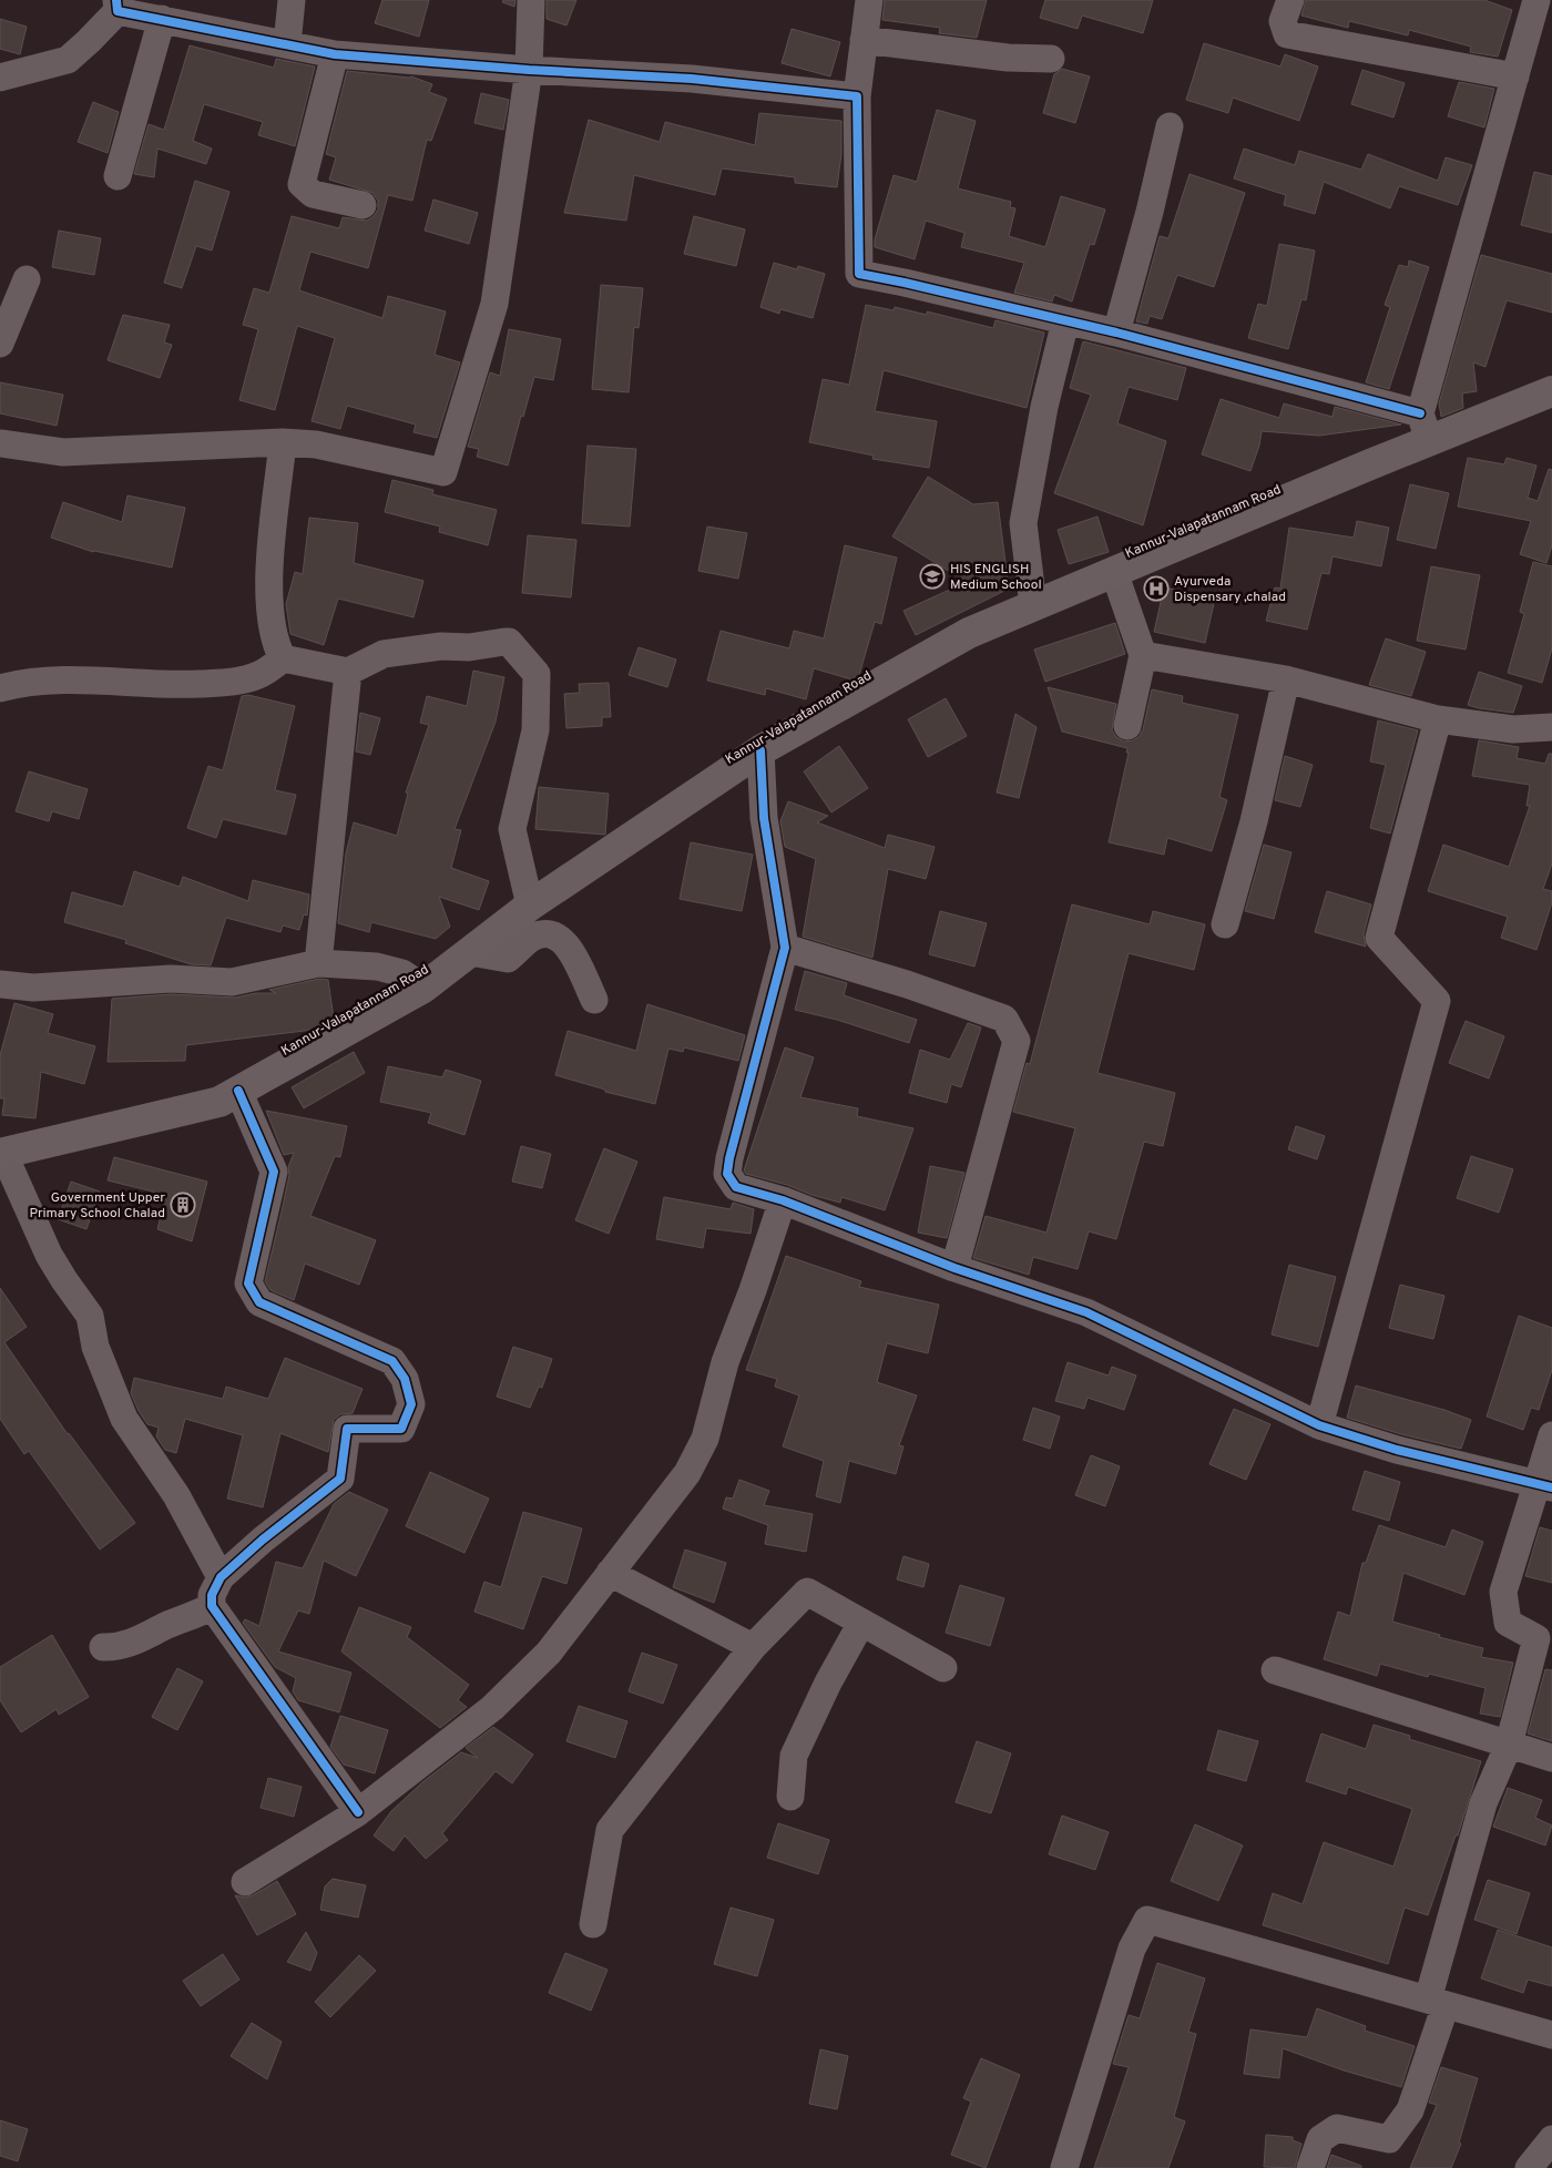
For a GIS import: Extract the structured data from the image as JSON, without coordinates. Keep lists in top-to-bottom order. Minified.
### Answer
{"streets":{"main road":["Kannur-Valapatannam Road"]},"places":{"school or university":["HIS ENGLISH Medium School"],"hospital":["Ayurveda Dispensary ,chalad"],"building":["Government Upper Primary School Chalad"]}}
